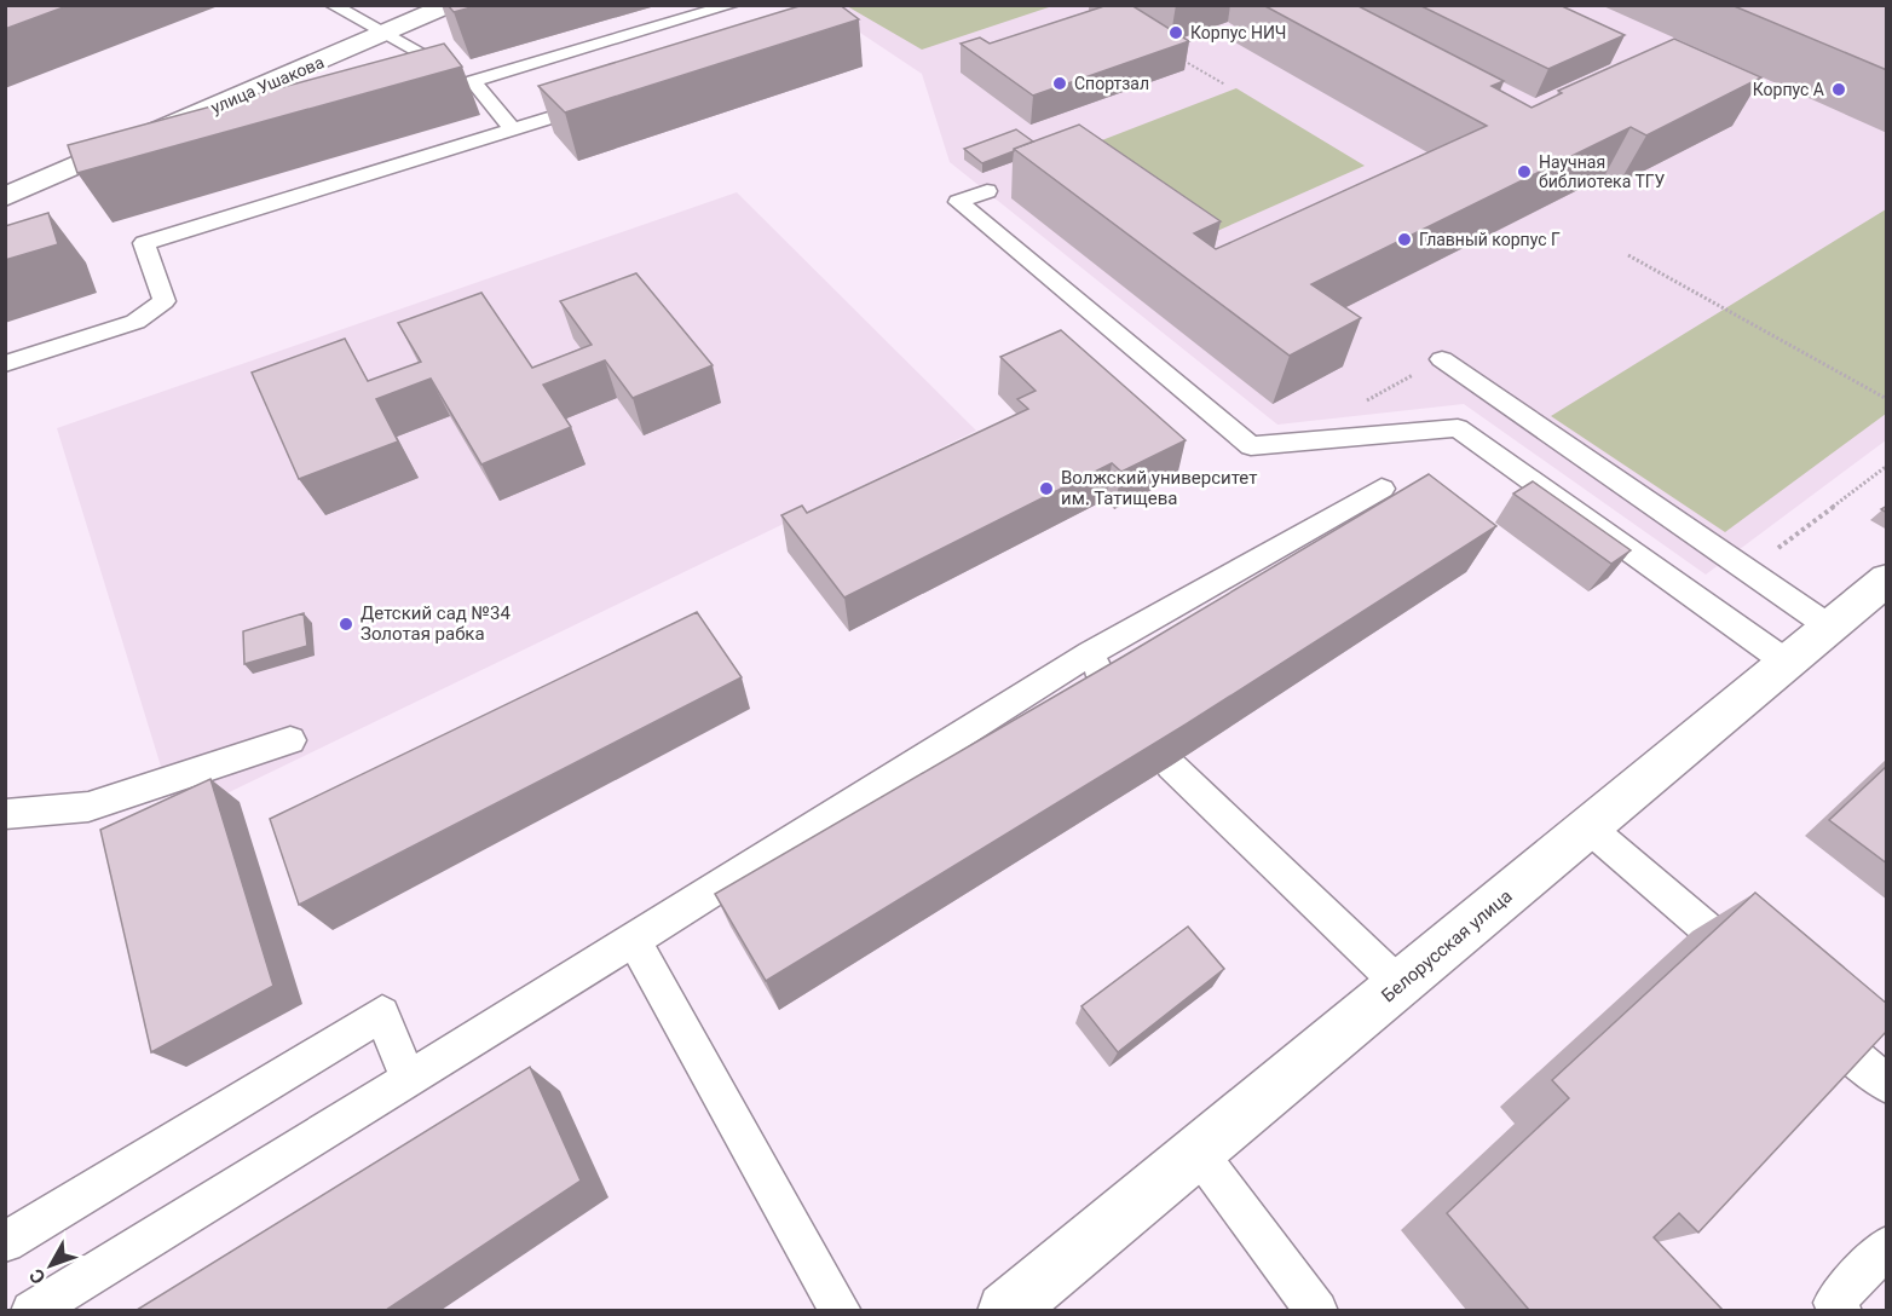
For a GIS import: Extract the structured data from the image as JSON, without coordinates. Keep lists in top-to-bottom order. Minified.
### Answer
{"streets":{"street":["улица Ушакова","Белорусская улица"]},"places":["Корпус НИЧ","Спортзал","Корпус А","Научная библиотека ТГУ","Главный корпус Г","Волжский университет им. Татищева","Детский сад №34 Золотая рабка"],"north":"bottom left"}
